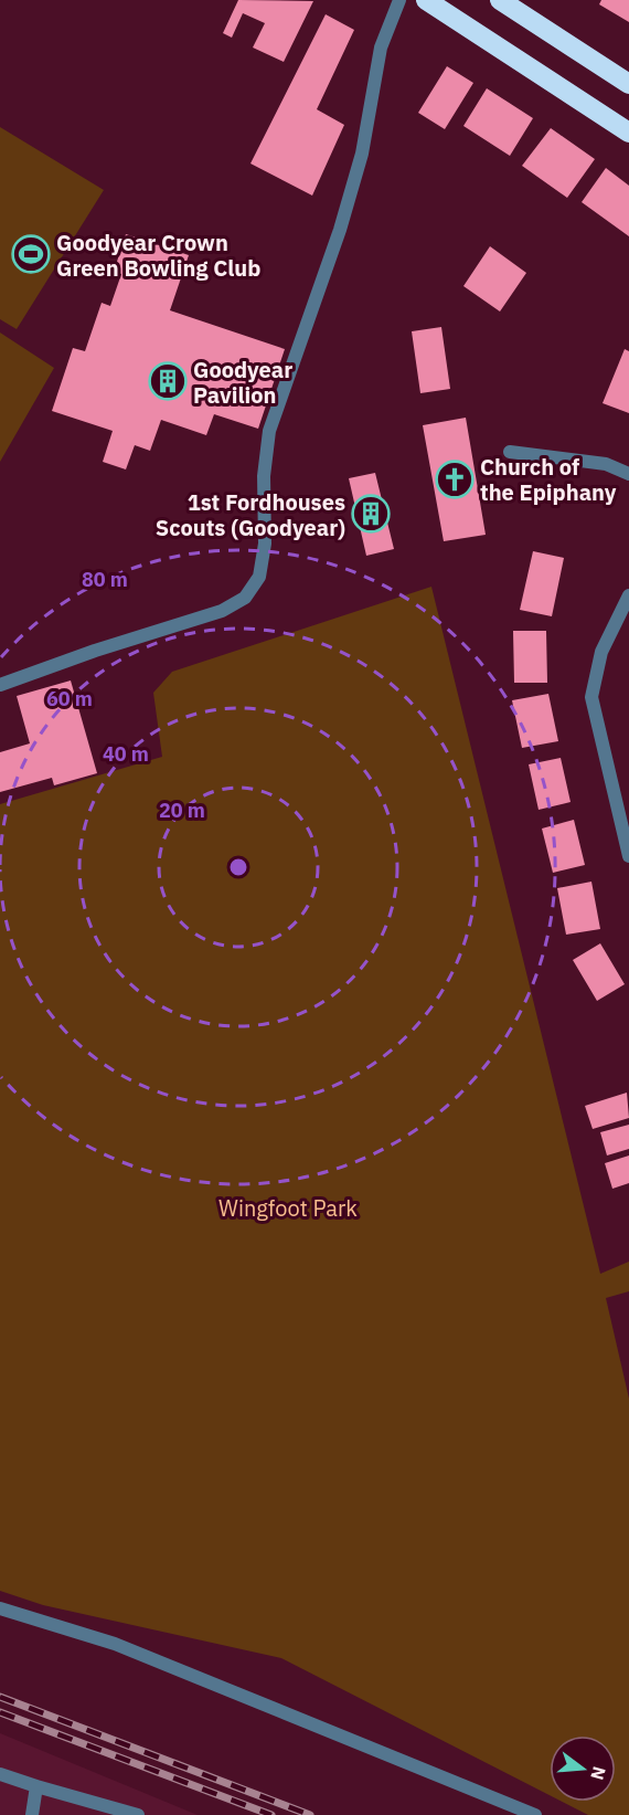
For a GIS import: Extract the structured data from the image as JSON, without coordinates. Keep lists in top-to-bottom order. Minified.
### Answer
{"parks":["Wingfoot Park"],"places":{"sports":["Goodyear Crown Green Bowling Club"],"building":["Goodyear Pavilion","1st Fordhouses Scouts (Goodyear)"],"church":["Church of the Epiphany"]},"north":"right","rings":["80 m","60 m","40 m","20 m"]}
